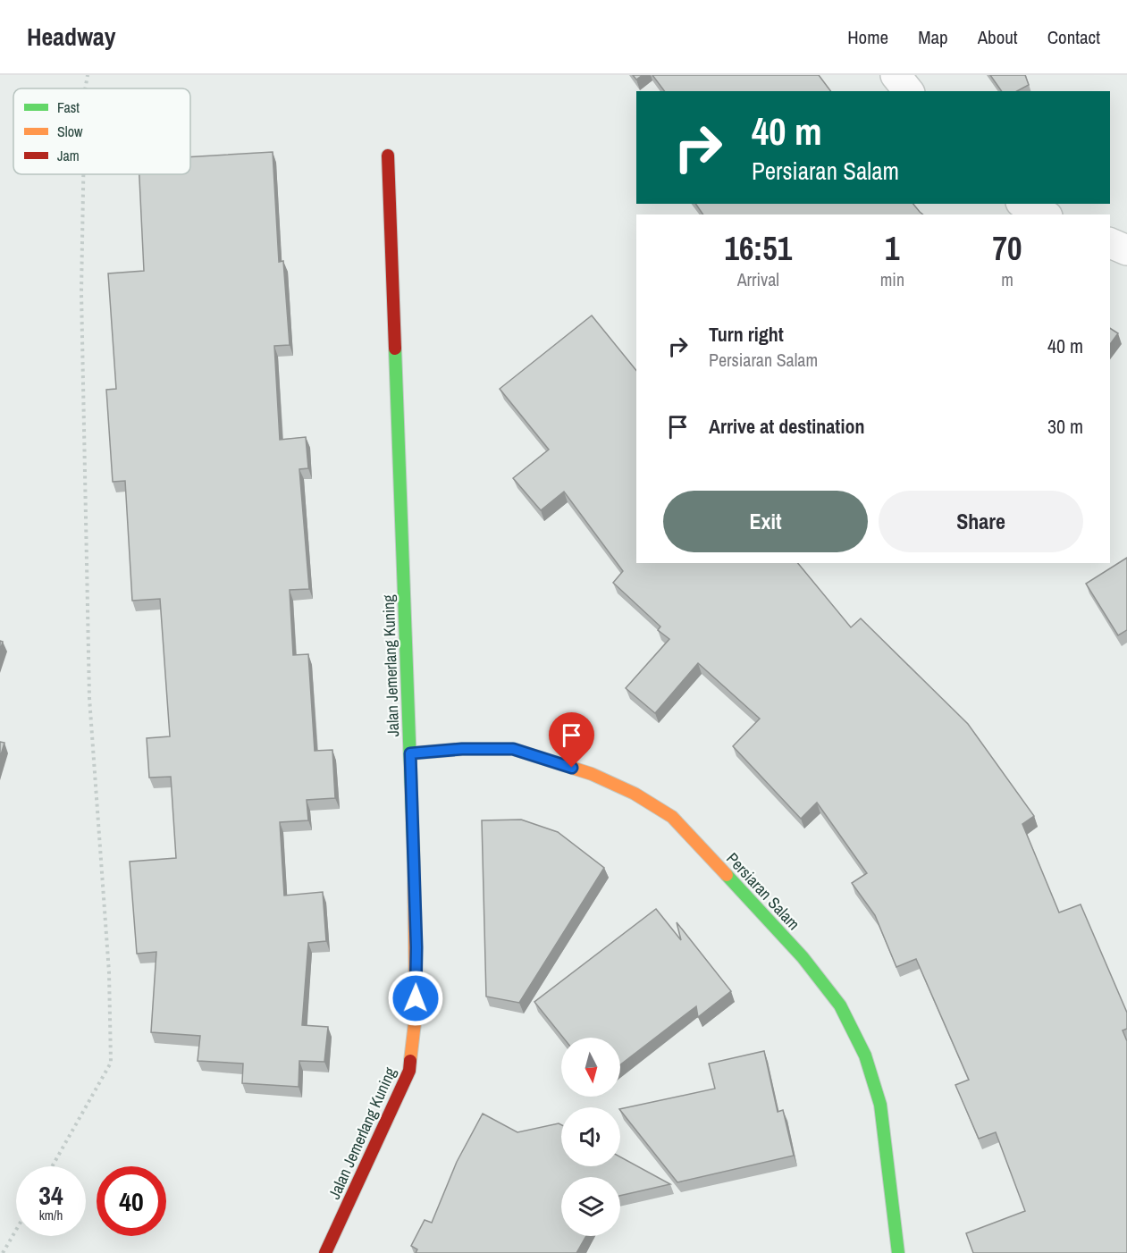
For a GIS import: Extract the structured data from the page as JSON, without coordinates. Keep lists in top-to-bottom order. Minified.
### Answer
{"streets":{"street":["Jalan Jemerlang Kuning","Persiaran Salam"]},"crossings":[["Jalan Jemerlang Kuning","Persiaran Salam"]],"legend":["Fast","Slow","Jam"],"north":"bottom","page":{"header":"Headway","nav":["Home","Map","About","Contact"],"turn":["40 m","Persiaran Salam"],"eta":["16:51","Arrival","1","min","70","m"],"list":[{"name":"Turn right","note":"Persiaran Salam","value":"40 m"},{"name":"Arrive at destination","value":"30 m"}],"buttons":["Exit","Share"],"speed":"34 km/h","limit":"40"}}
